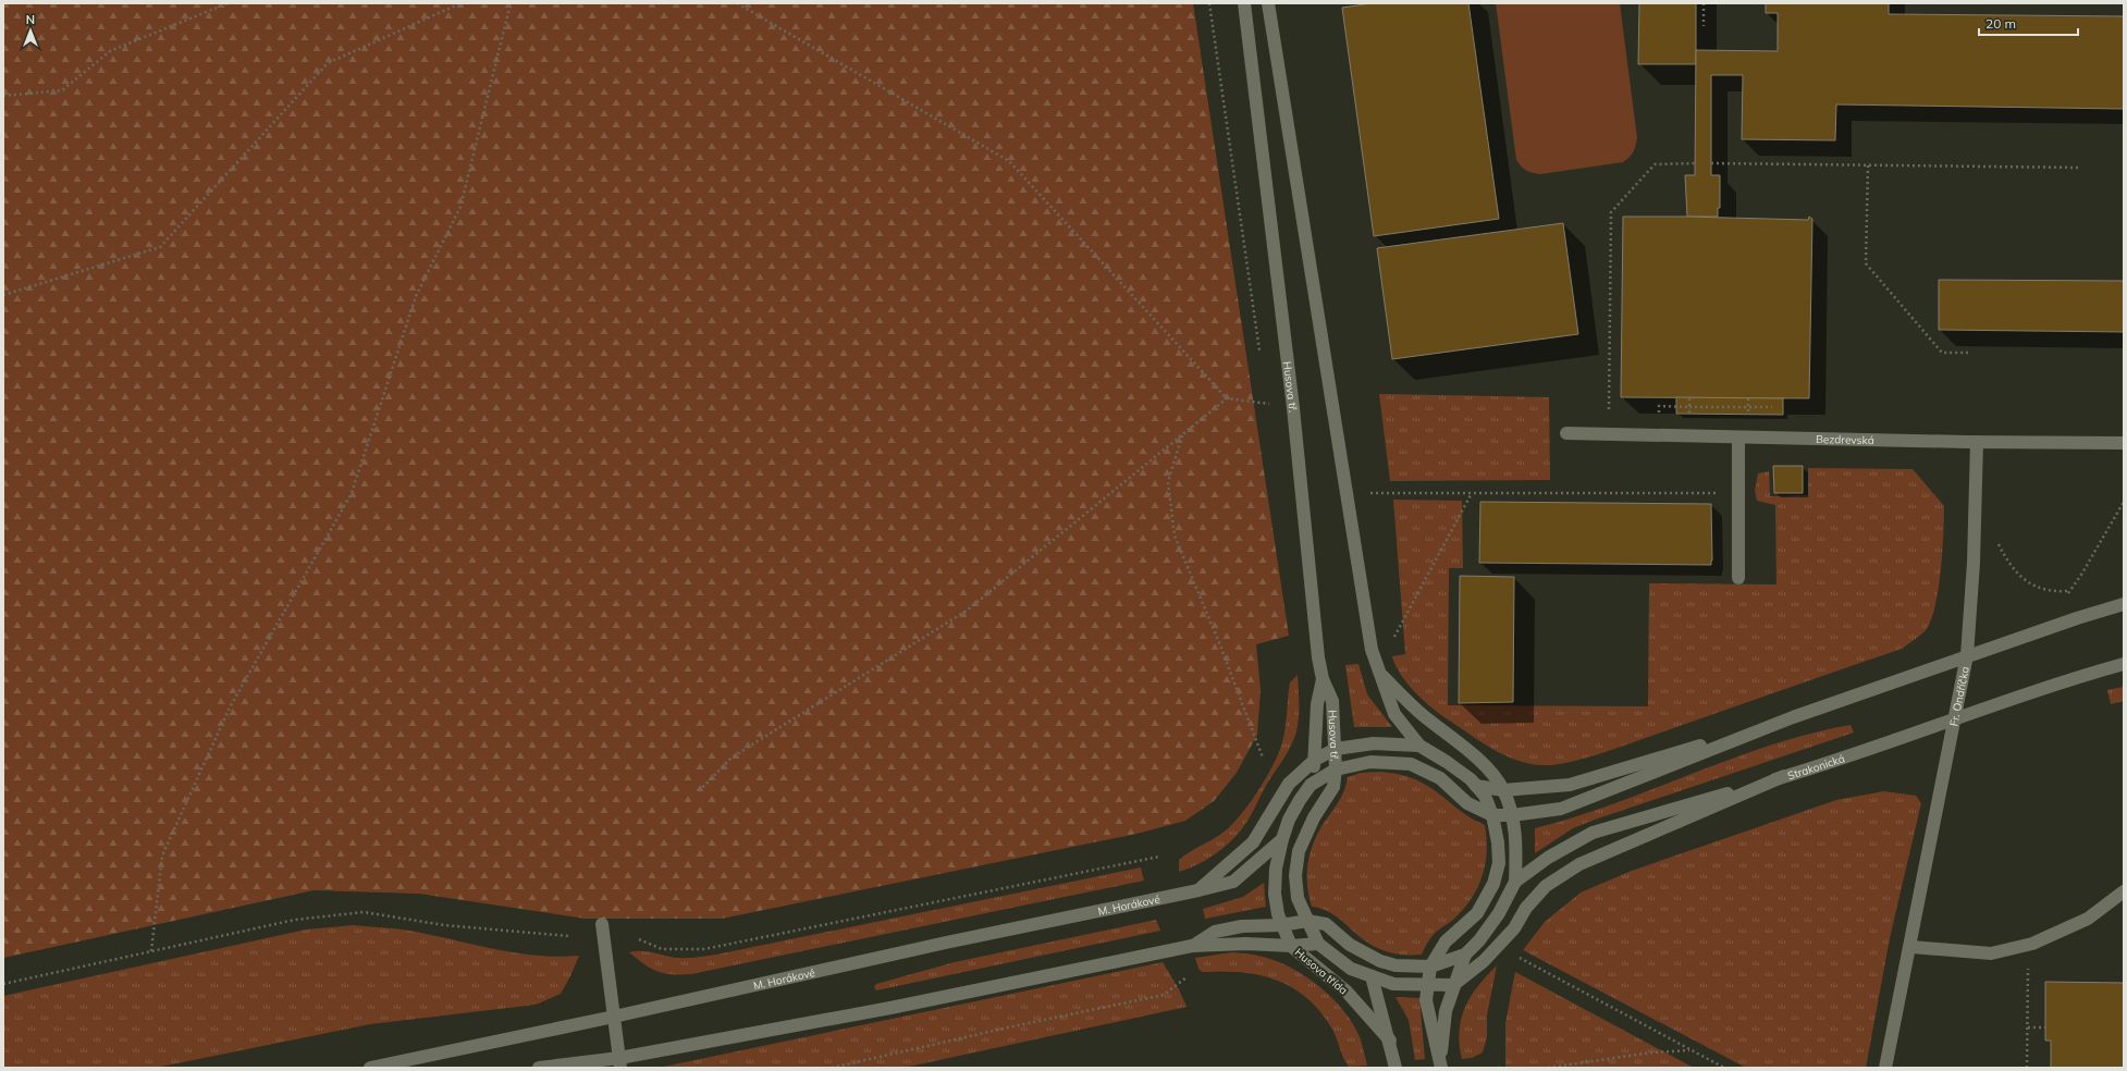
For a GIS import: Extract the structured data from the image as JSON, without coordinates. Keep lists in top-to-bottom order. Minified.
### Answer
{"streets":{"street":["Husova tř.","Bezdrevská","Fr. Ondříčka","Strakonická","M. Horákové","Husova třída"]},"crossings":[["Husova tř.","Husova třída"],["Bezdrevská","Fr. Ondříčka"],["Fr. Ondříčka","Strakonická"],["M. Horákové","Husova třída"]],"scale_bar":"20 m","north":"top"}
